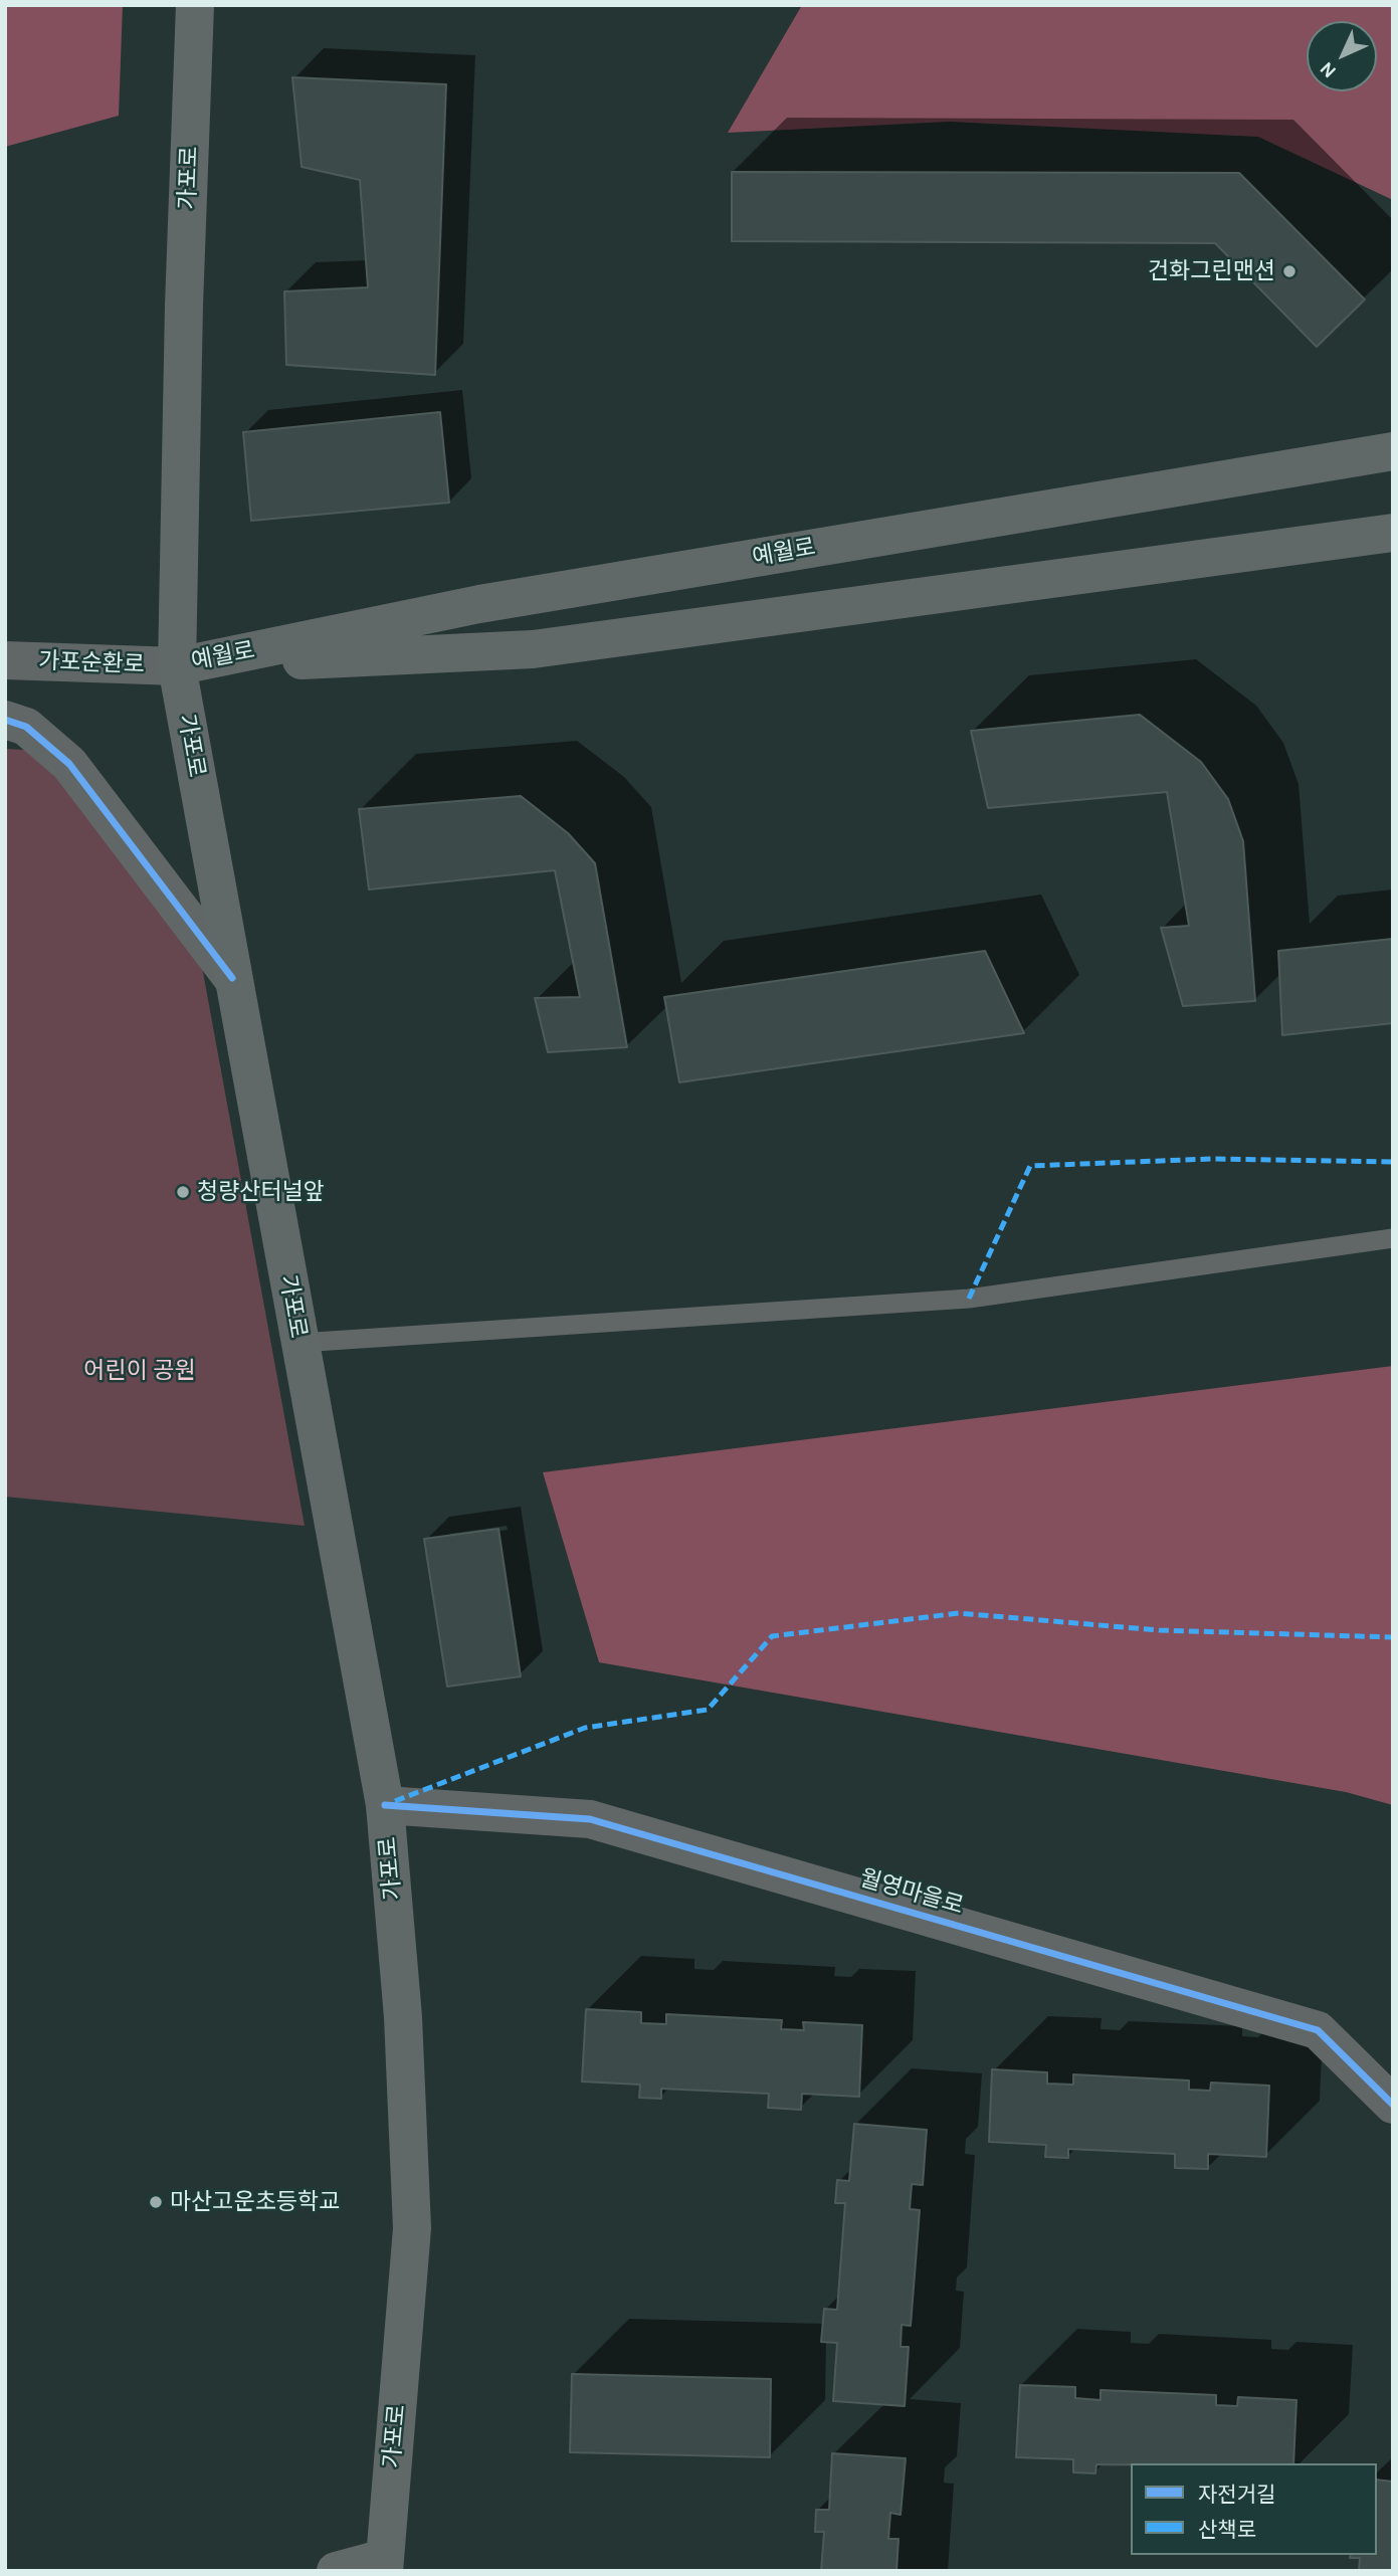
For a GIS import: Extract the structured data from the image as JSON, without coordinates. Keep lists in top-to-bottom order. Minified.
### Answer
{"streets":{"main road":["가포로","예월로"],"street":["가포순환로","월영마을로"]},"crossings":[["가포로","예월로"],["가포로","가포순환로"],["가포로","월영마을로"],["예월로","가포순환로"]],"parks":["어린이 공원"],"places":["건화그린맨션","청량산터널앞","마산고운초등학교"],"legend":["자전거길","산책로"],"north":"bottom left"}
